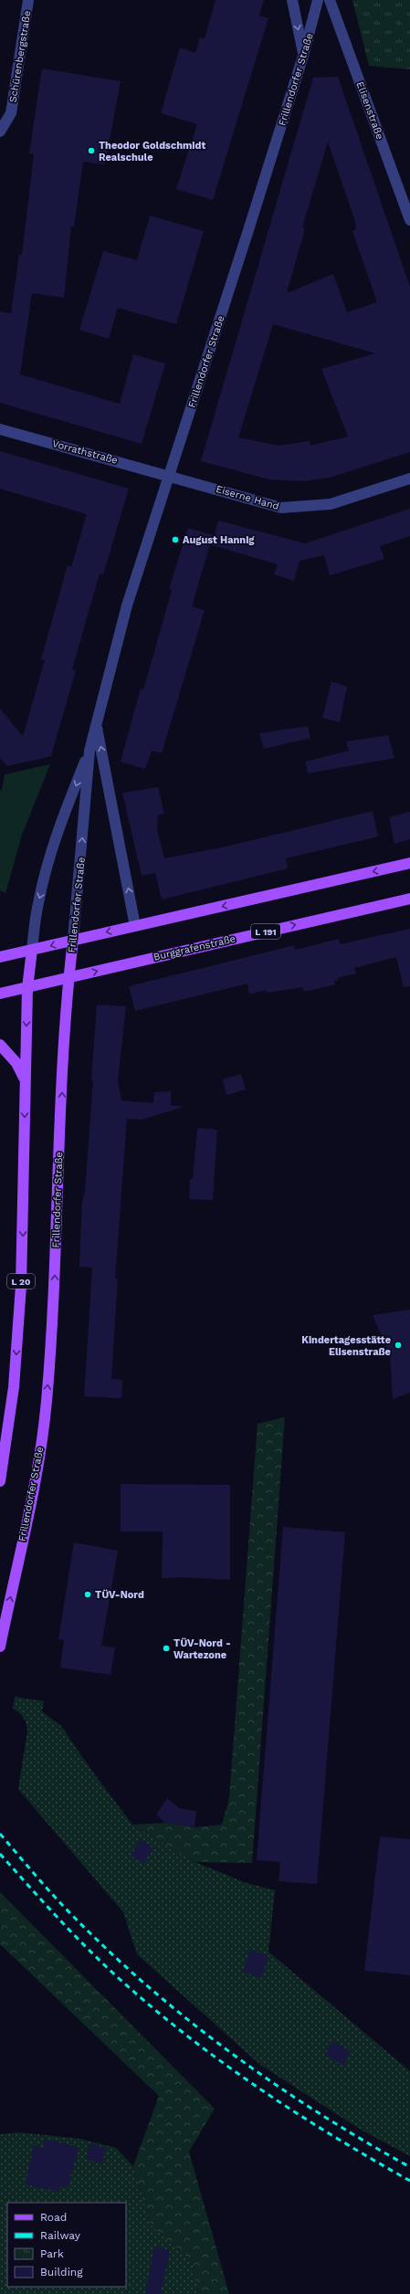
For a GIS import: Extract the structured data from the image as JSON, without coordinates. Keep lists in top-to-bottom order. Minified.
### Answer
{"streets":{"main road":["Frillendorfer Straße","L 191","Burggrafenstraße","L 20"],"street":["Schürenbergstraße","Elisenstraße","Vorrathstraße","Eiserne Hand"]},"crossings":[["Frillendorfer Straße","Vorrathstraße"],["Frillendorfer Straße","Eiserne Hand"],["Frillendorfer Straße","Burggrafenstraße"],["Frillendorfer Straße","L 20"],["Vorrathstraße","Eiserne Hand"]],"places":["Theodor Goldschmidt Realschule","August Hannig","Kindertagesstätte Elisenstraße","TÜV-Nord","TÜV-Nord - Wartezone"],"legend":["Road","Railway","Park","Building"]}
